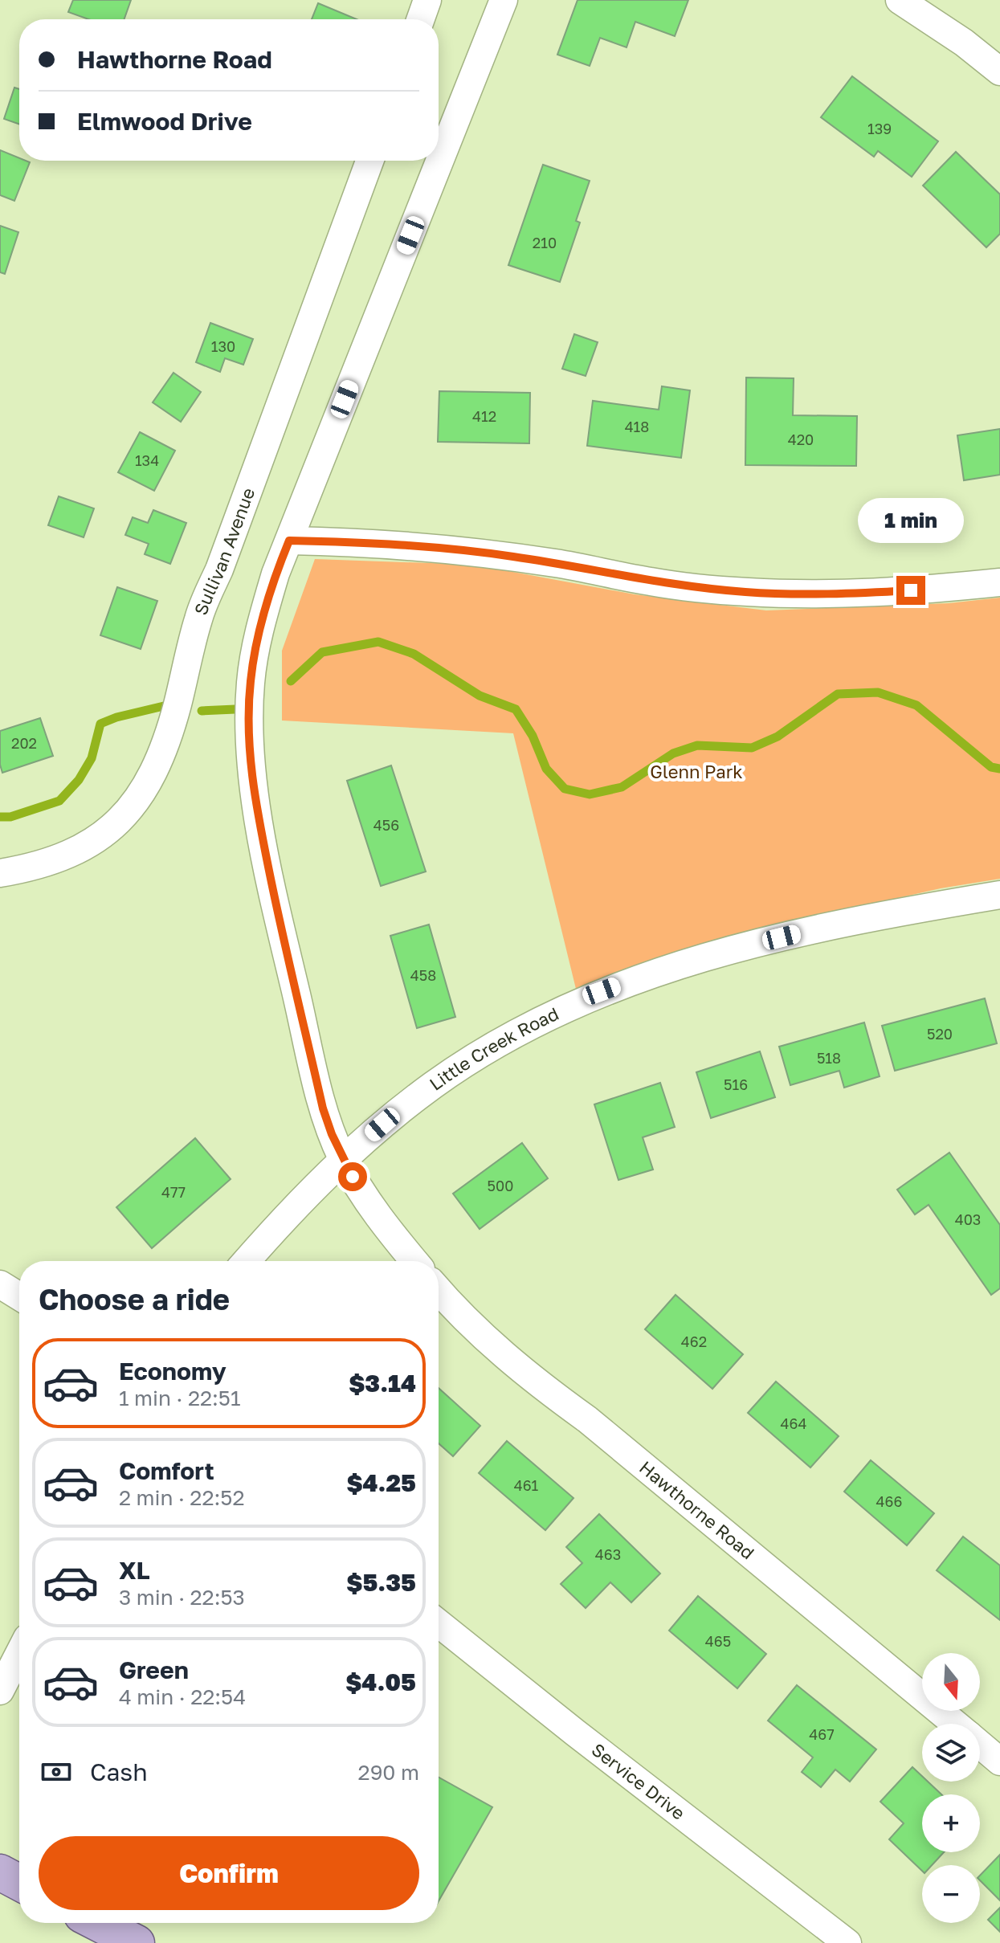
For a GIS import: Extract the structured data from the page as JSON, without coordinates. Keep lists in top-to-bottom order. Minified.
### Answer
{"streets":{"street":["Sullivan Avenue","Little Creek Road","Hawthorne Road","Service Drive"]},"parks":["Glenn Park"],"house_numbers":["139","210","130","412","418","420","134","202","456","458","520","518","516","500","477","403","462","464","461","466","463","465","467"],"north":"bottom","page":{"banner":["Hawthorne Road","Elmwood Drive"],"bubble":"1 min","heading":"Choose a ride","list":[{"name":"Economy","note":"1 min · 22:51","value":"$3.14"},{"name":"Comfort","note":"2 min · 22:52","value":"$4.25"},{"name":"XL","note":"3 min · 22:53","value":"$5.35"},{"name":"Green","note":"4 min · 22:54","value":"$4.05"}],"map_buttons":["+","−"],"pay":["Cash","290 m"],"buttons":"Confirm"}}
